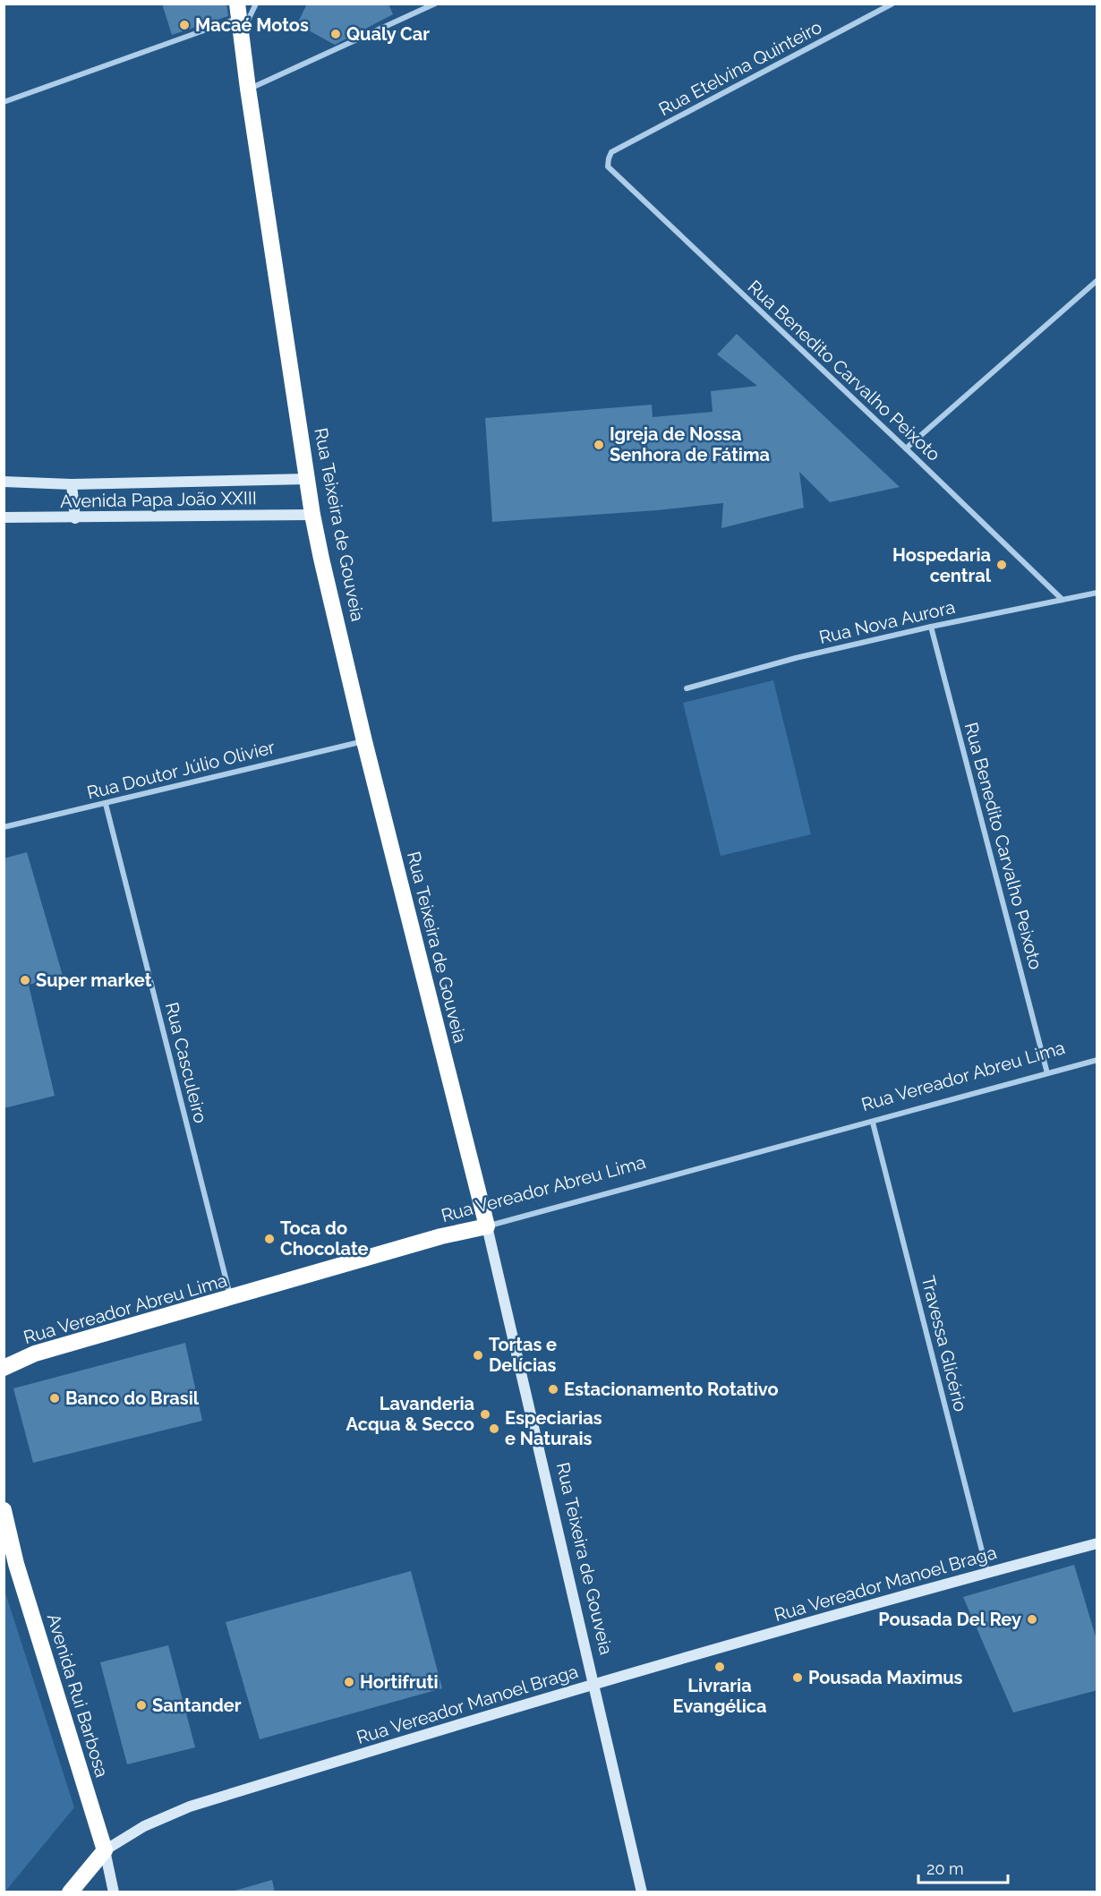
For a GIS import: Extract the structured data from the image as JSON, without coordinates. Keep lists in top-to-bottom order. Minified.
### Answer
{"streets":{"highway":["Rua Teixeira de Gouveia","Rua Vereador Abreu Lima","Avenida Rui Barbosa"],"main road":["Avenida Papa João XXIII","Rua Vereador Manoel Braga"],"street":["Rua Etelvina Quinteiro","Rua Benedito Carvalho Peixoto","Rua Nova Aurora","Rua Doutor Júlio Olivier","Rua Casculeiro","Travessa Glicério"]},"crossings":[["Rua Etelvina Quinteiro","Rua Benedito Carvalho Peixoto"],["Rua Benedito Carvalho Peixoto","Rua Nova Aurora"],["Rua Benedito Carvalho Peixoto","Rua Vereador Abreu Lima"],["Avenida Papa João XXIII","Rua Teixeira de Gouveia"],["Rua Teixeira de Gouveia","Rua Doutor Júlio Olivier"],["Rua Teixeira de Gouveia","Rua Vereador Abreu Lima"],["Rua Teixeira de Gouveia","Rua Vereador Manoel Braga"],["Rua Doutor Júlio Olivier","Rua Casculeiro"],["Rua Casculeiro","Rua Vereador Abreu Lima"],["Rua Vereador Abreu Lima","Travessa Glicério"],["Travessa Glicério","Rua Vereador Manoel Braga"],["Rua Vereador Manoel Braga","Avenida Rui Barbosa"]],"places":["Macaé Motos","Qualy Car","Igreja de Nossa Senhora de Fátima","Hospedaria central","Super market","Toca do Chocolate","Tortas e Delícias","Estacionamento Rotativo","Banco do Brasil","Lavanderia Acqua & Secco","Especiarias e Naturais","Pousada Del Rey","Livraria Evangélica","Pousada Maximus","Hortifruti","Santander"],"scale_bar":"20 m"}
